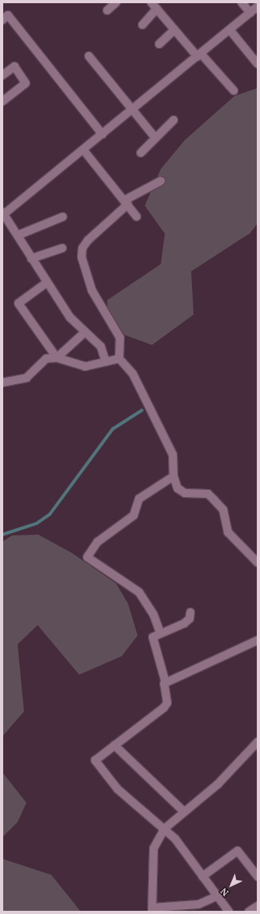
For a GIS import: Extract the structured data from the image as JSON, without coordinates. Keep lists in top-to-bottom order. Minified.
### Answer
{"north":"bottom left"}
